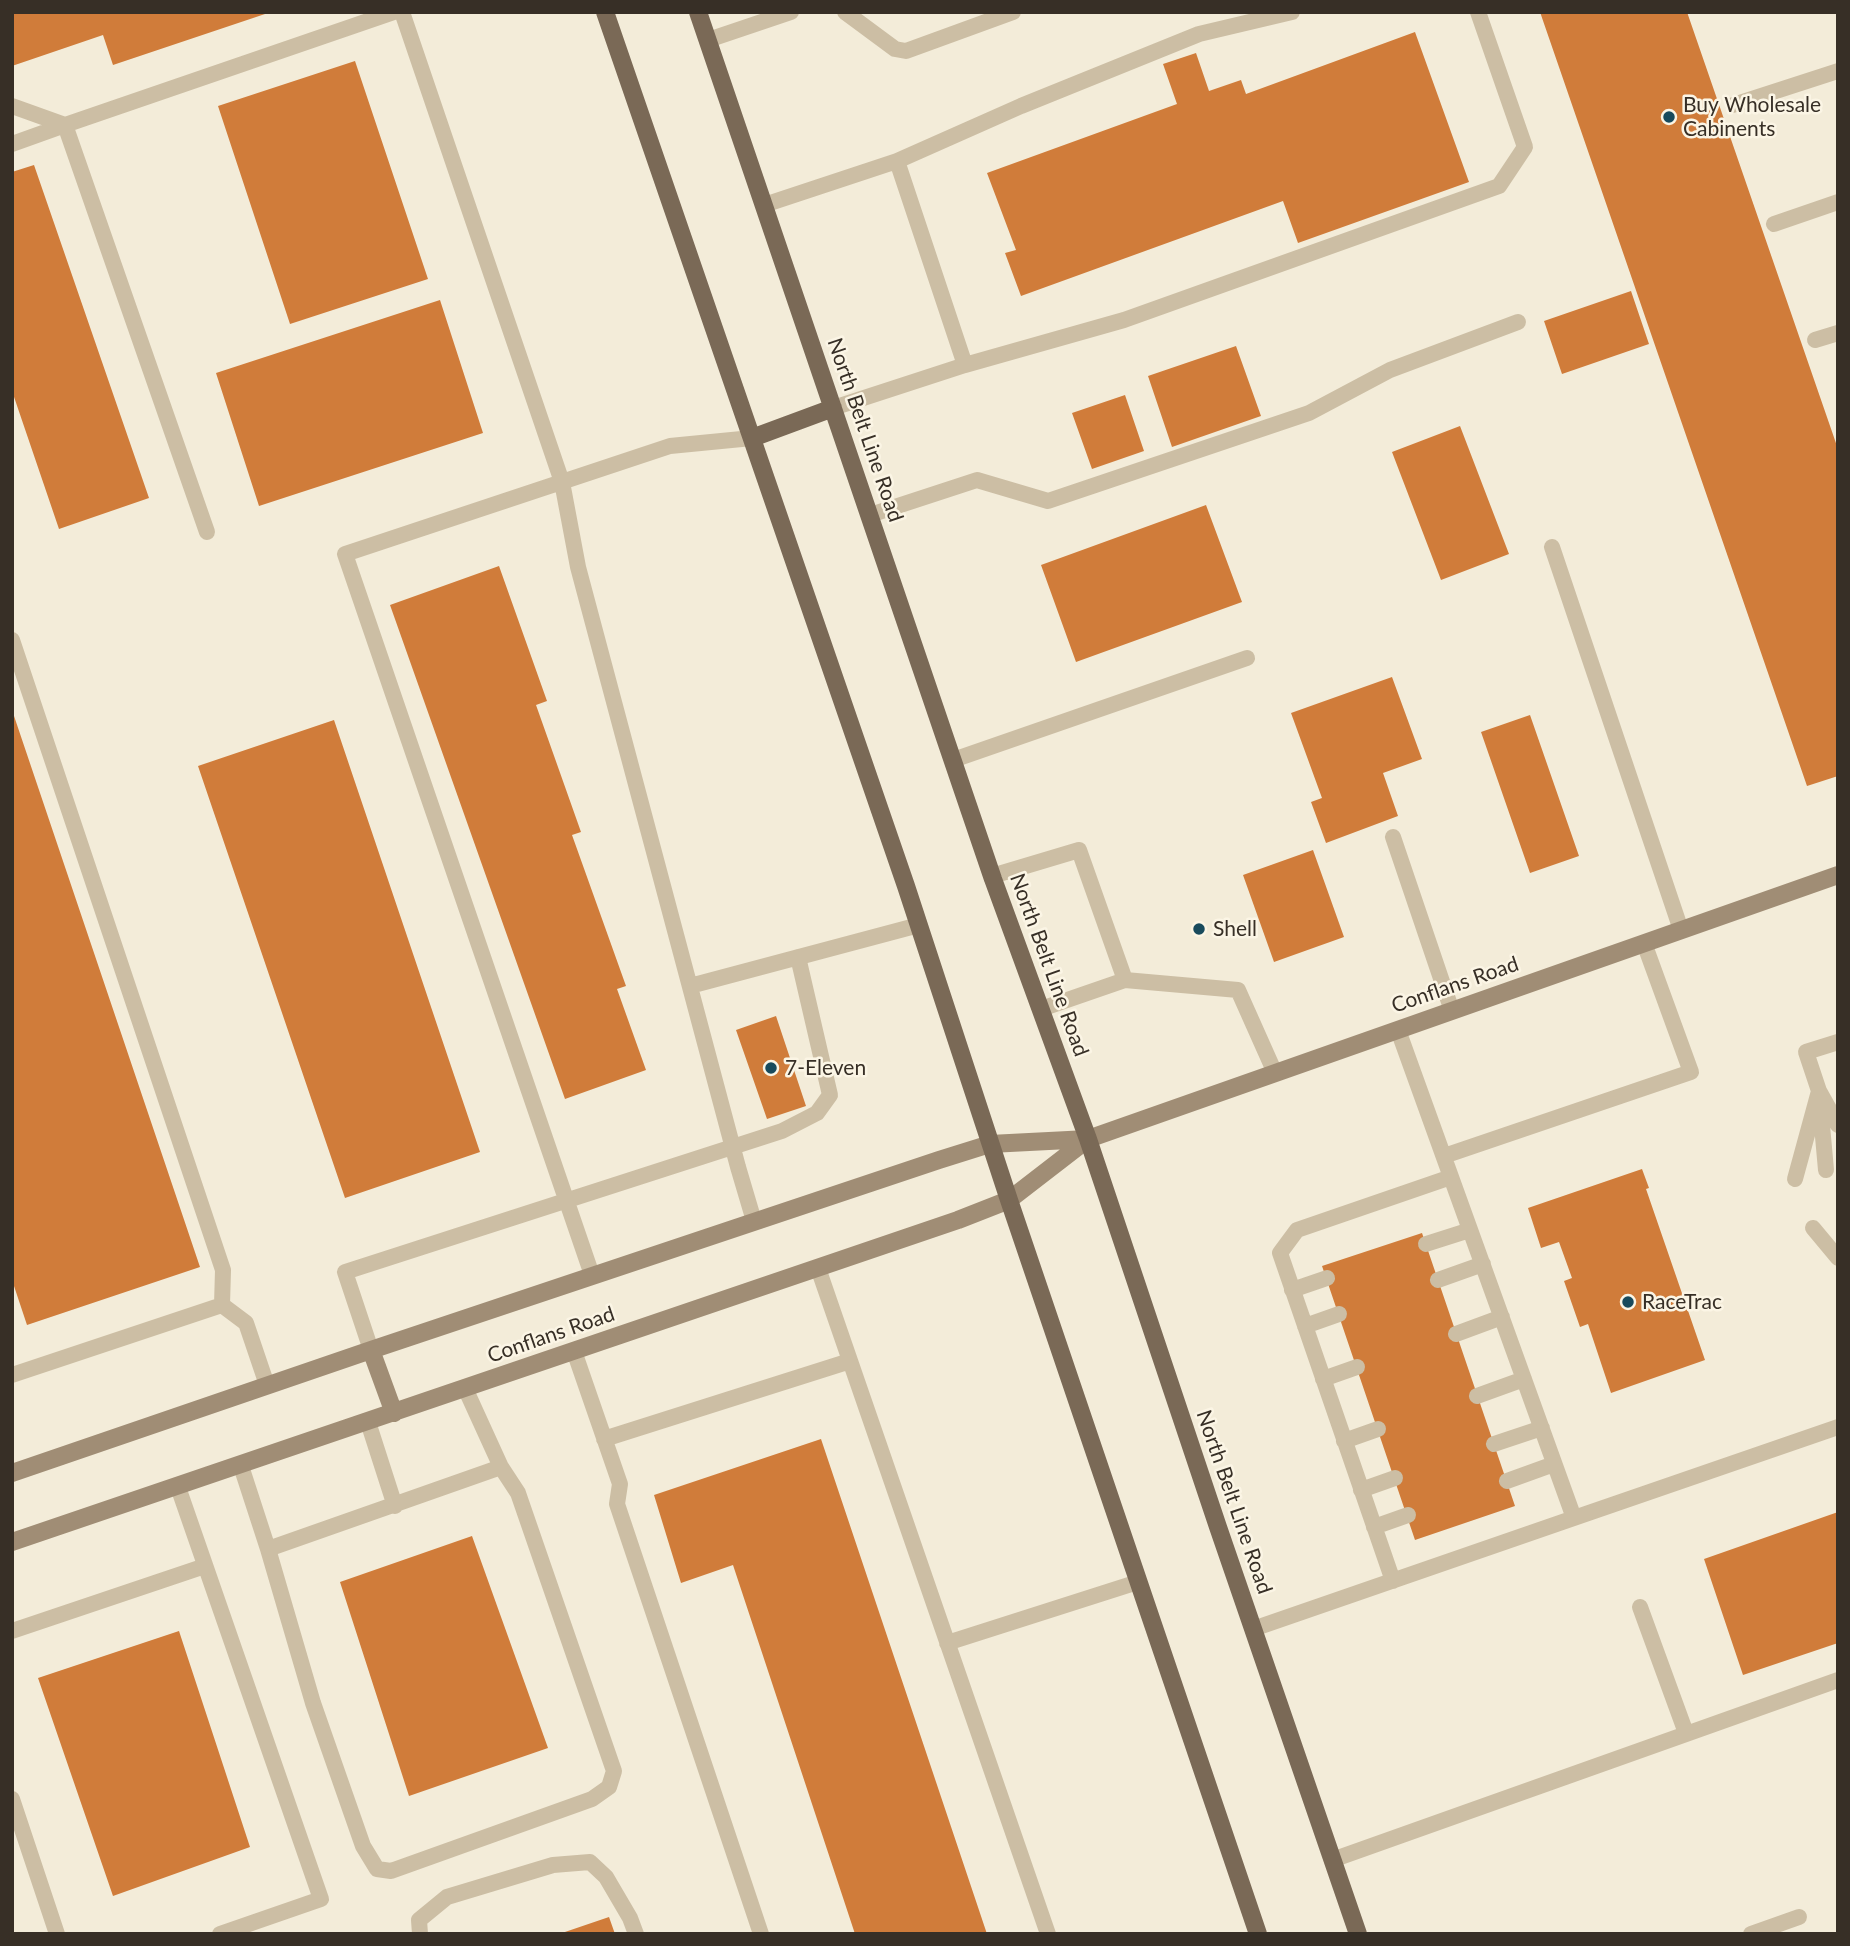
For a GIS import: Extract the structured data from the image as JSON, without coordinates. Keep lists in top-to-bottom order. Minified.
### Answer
{"streets":{"main road":["North Belt Line Road","Conflans Road"]},"crossings":[["North Belt Line Road","Conflans Road"]],"places":["Buy Wholesale Cabinents","Shell","7-Eleven","RaceTrac"]}
